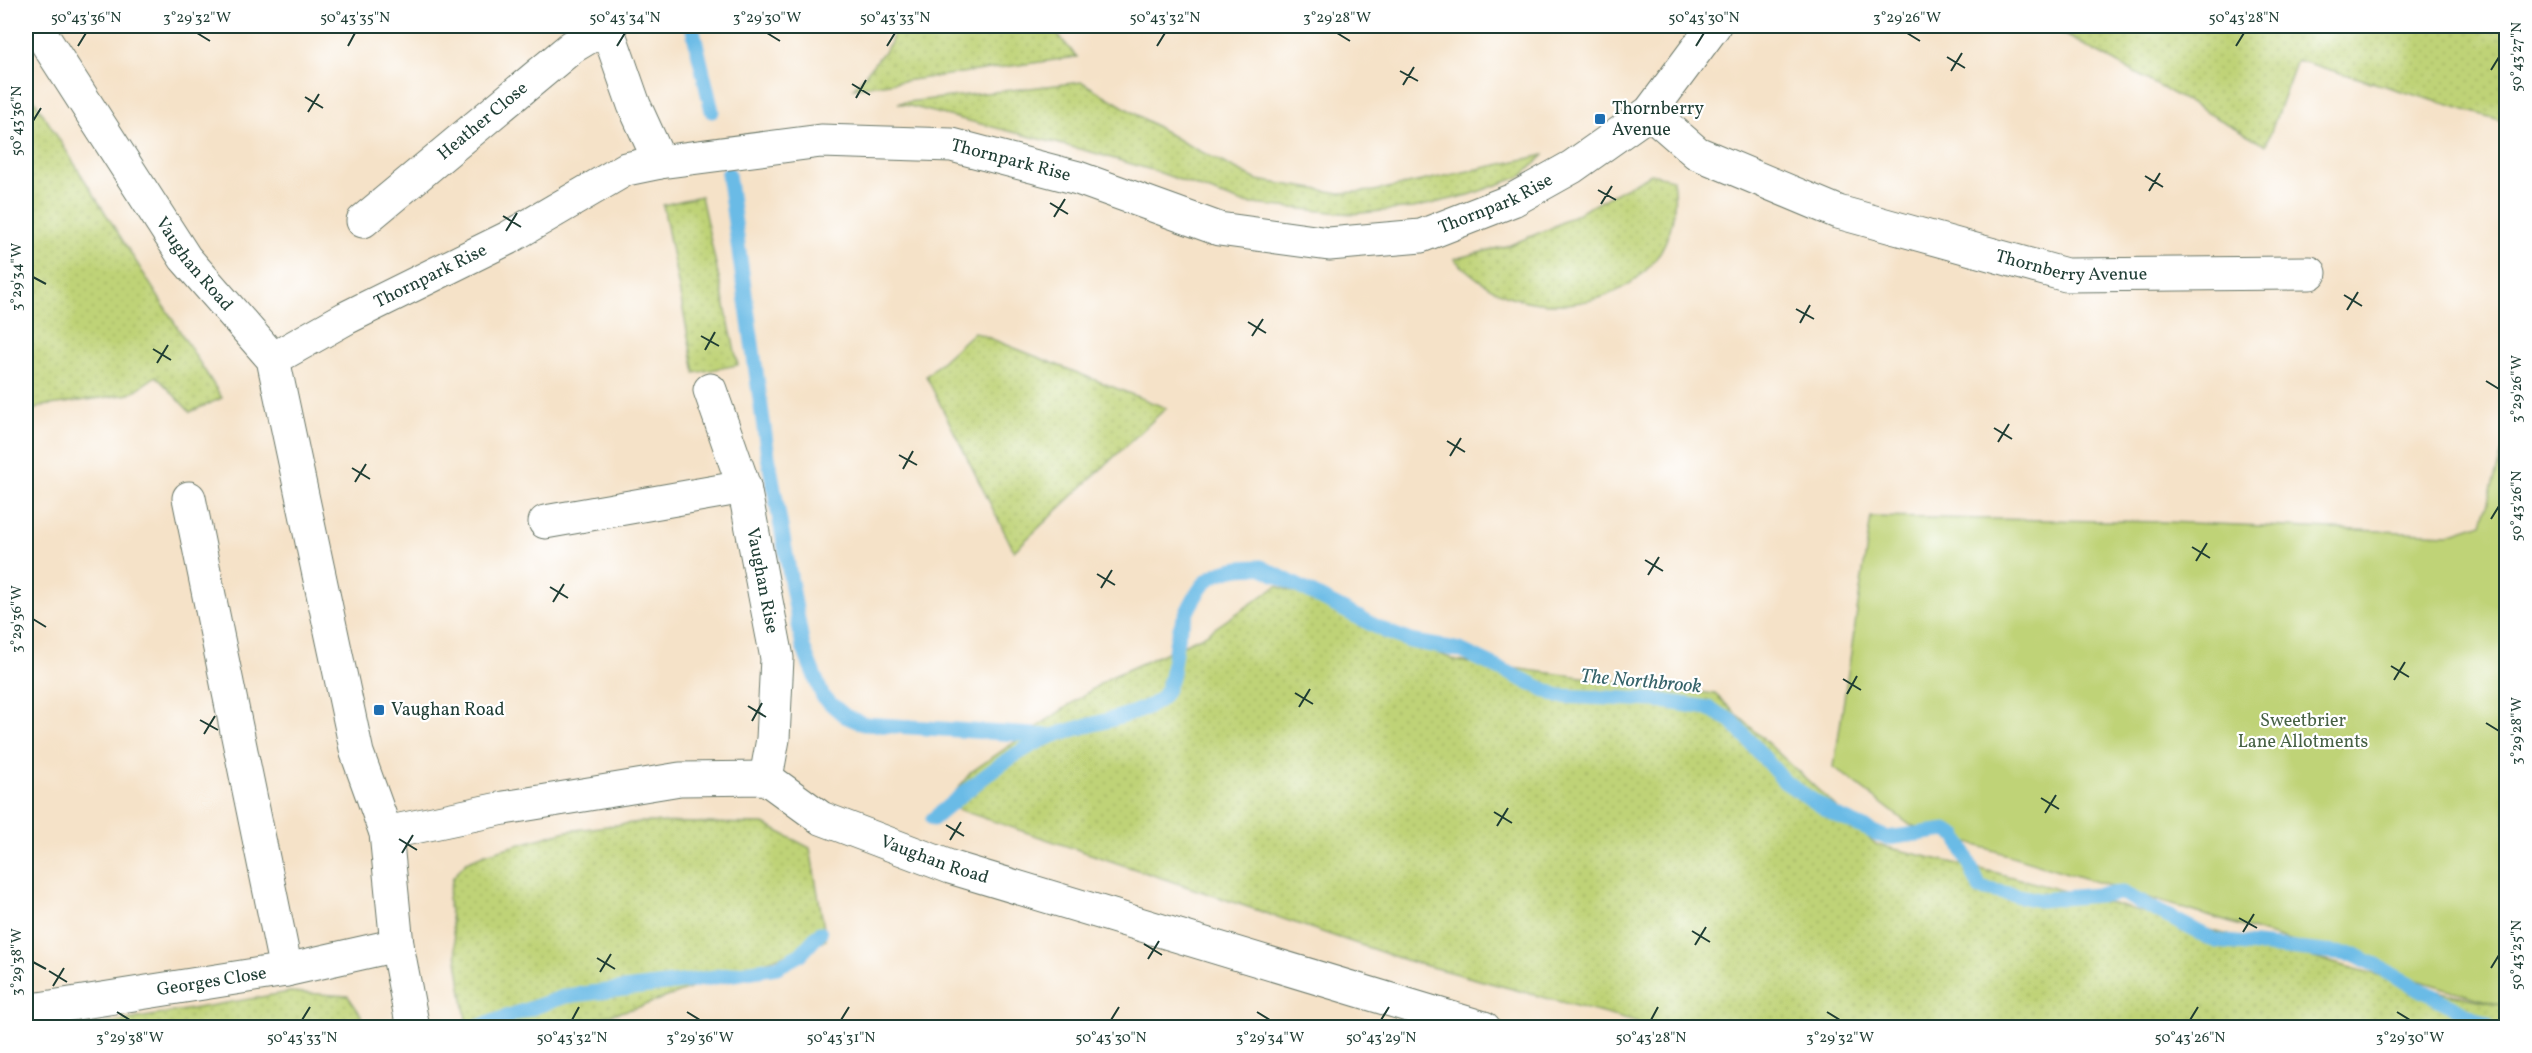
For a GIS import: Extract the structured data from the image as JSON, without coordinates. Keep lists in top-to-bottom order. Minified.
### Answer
{"streets":{"street":["Heather Close","Thornpark Rise","Vaughan Road","Thornberry Avenue","Vaughan Rise","Georges Close"]},"crossings":[["Heather Close","Thornpark Rise"],["Thornpark Rise","Vaughan Road"],["Thornpark Rise","Thornberry Avenue"],["Vaughan Road","Vaughan Rise"],["Vaughan Road","Georges Close"]],"water":["The Northbrook"],"parks":["Sweetbrier Lane Allotments"],"places":{"transit":["Thornberry Avenue","Vaughan Road"]},"coordinates":["50°43'36\"N","3°29'32\"W","50°43'35\"N","50°43'34\"N","3°29'30\"W","50°43'33\"N","50°43'32\"N","3°29'28\"W","50°43'30\"N","3°29'26\"W","50°43'28\"N","50°43'27\"N","3°29'34\"W","50°43'26\"N","3°29'36\"W","50°43'25\"N","3°29'38\"W","50°43'31\"N","50°43'29\"N"]}
